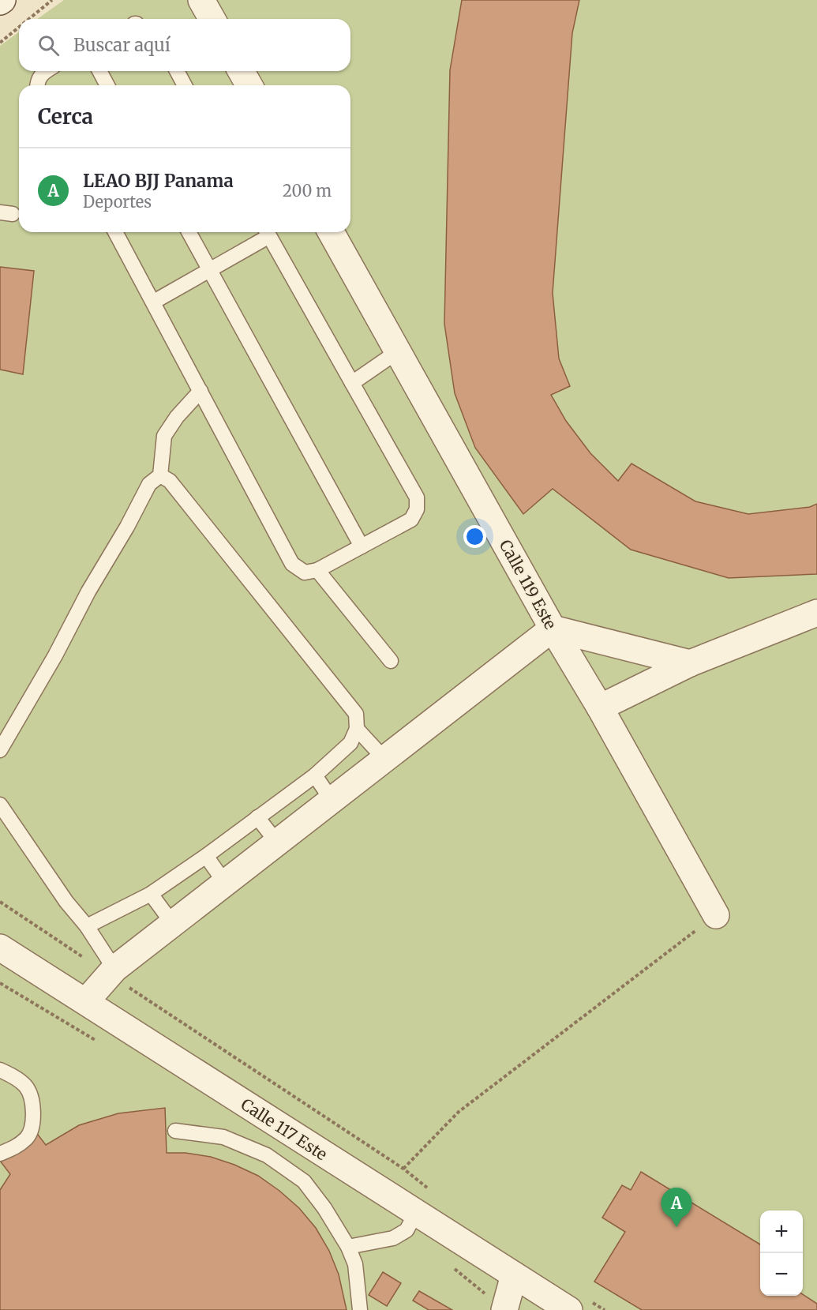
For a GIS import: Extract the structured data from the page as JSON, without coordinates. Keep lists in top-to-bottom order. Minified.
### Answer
{"streets":{"street":["Calle 119 Este","Calle 117 Este"]},"page":{"search":"Buscar aquí","heading":"Cerca","list":[{"mark":"A","name":"LEAO BJJ Panama","note":"Deportes","value":"200 m"}],"pins":"A","map_buttons":["+","−"]}}
